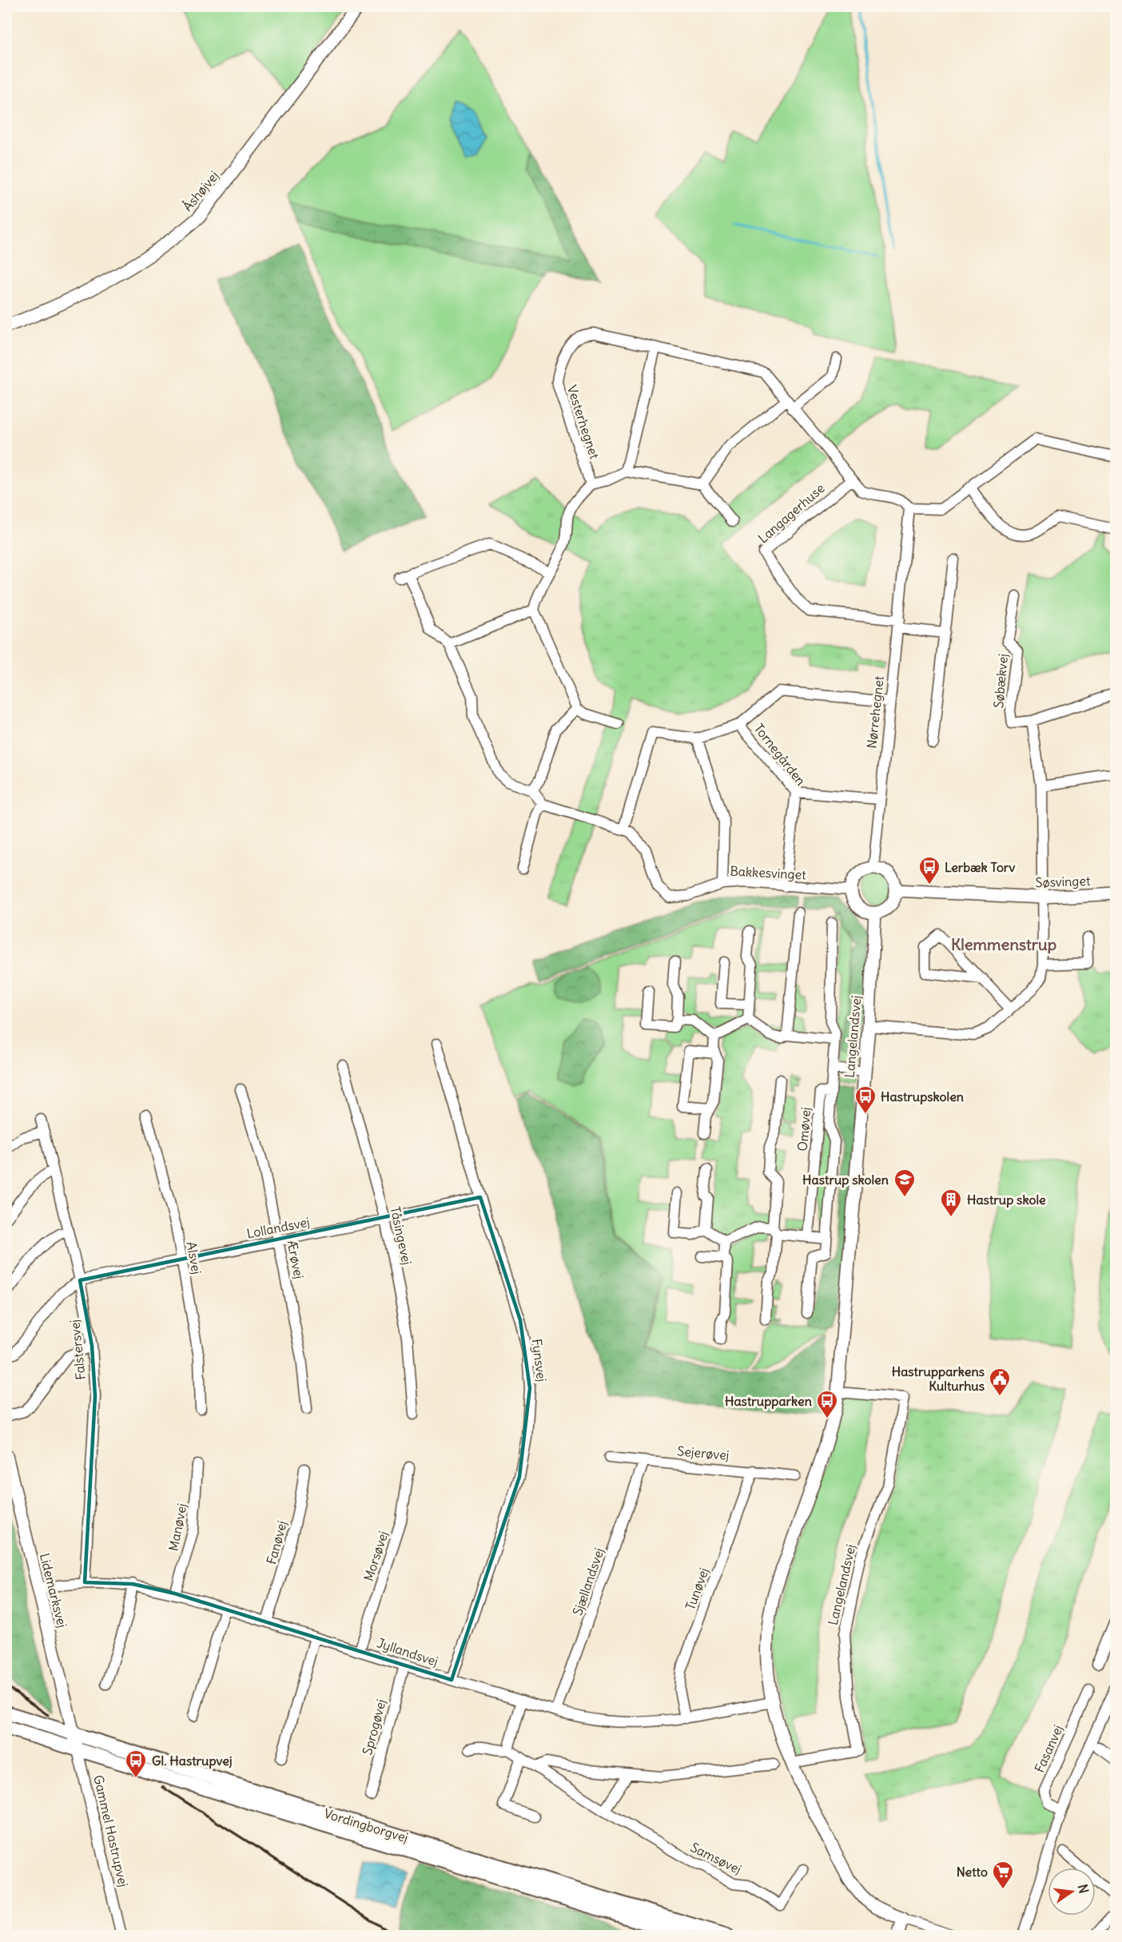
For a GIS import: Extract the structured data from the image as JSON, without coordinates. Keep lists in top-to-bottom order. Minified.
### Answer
{"streets":{"main road":["Vordingborgvej"],"street":["Åshøjvej","Vesterhegnet","Langagerhuse","Søbækvej","Nørrehegnet","Tornegården","Bakkesvinget","Søsvinget","Langelandsvej","Omøvej","Lollandsvej","Tåsingevej","Alsvej","Ærøvej","Falstersvej","Fynsvej","Sejerøvej","Manøvej","Fanøvej","Morsøvej","Sjællandsvej","Tunøvej","Lidemarksvej","Jyllandsvej","Sprogøvej","Fasanvej","Gammel Hastrupvej","Samsøvej"]},"crossings":[["Vesterhegnet","Langagerhuse"],["Vesterhegnet","Nørrehegnet"],["Langagerhuse","Nørrehegnet"],["Nørrehegnet","Tornegården"],["Nørrehegnet","Bakkesvinget"],["Nørrehegnet","Søsvinget"],["Nørrehegnet","Langelandsvej"],["Tornegården","Bakkesvinget"],["Bakkesvinget","Søsvinget"],["Bakkesvinget","Langelandsvej"],["Søsvinget","Langelandsvej"],["Langelandsvej","Jyllandsvej"],["Lollandsvej","Tåsingevej"],["Lollandsvej","Alsvej"],["Lollandsvej","Ærøvej"],["Lollandsvej","Falstersvej"],["Lollandsvej","Fynsvej"],["Falstersvej","Jyllandsvej"],["Fynsvej","Jyllandsvej"],["Sejerøvej","Sjællandsvej"],["Sejerøvej","Tunøvej"],["Manøvej","Jyllandsvej"],["Fanøvej","Jyllandsvej"],["Morsøvej","Jyllandsvej"],["Sjællandsvej","Jyllandsvej"],["Tunøvej","Jyllandsvej"],["Lidemarksvej","Jyllandsvej"],["Lidemarksvej","Vordingborgvej"],["Lidemarksvej","Gammel Hastrupvej"],["Jyllandsvej","Sprogøvej"],["Vordingborgvej","Gammel Hastrupvej"]],"districts":["Klemmenstrup"],"places":{"bus stop":["Lerbæk Torv","Hastrupskolen","Hastrupparken","Gl. Hastrupvej"],"school or university":["Hastrup skolen"],"building":["Hastrup skole"],"public building":["Hastrupparkens Kulturhus"],"supermarket":["Netto"]},"north":"right"}
